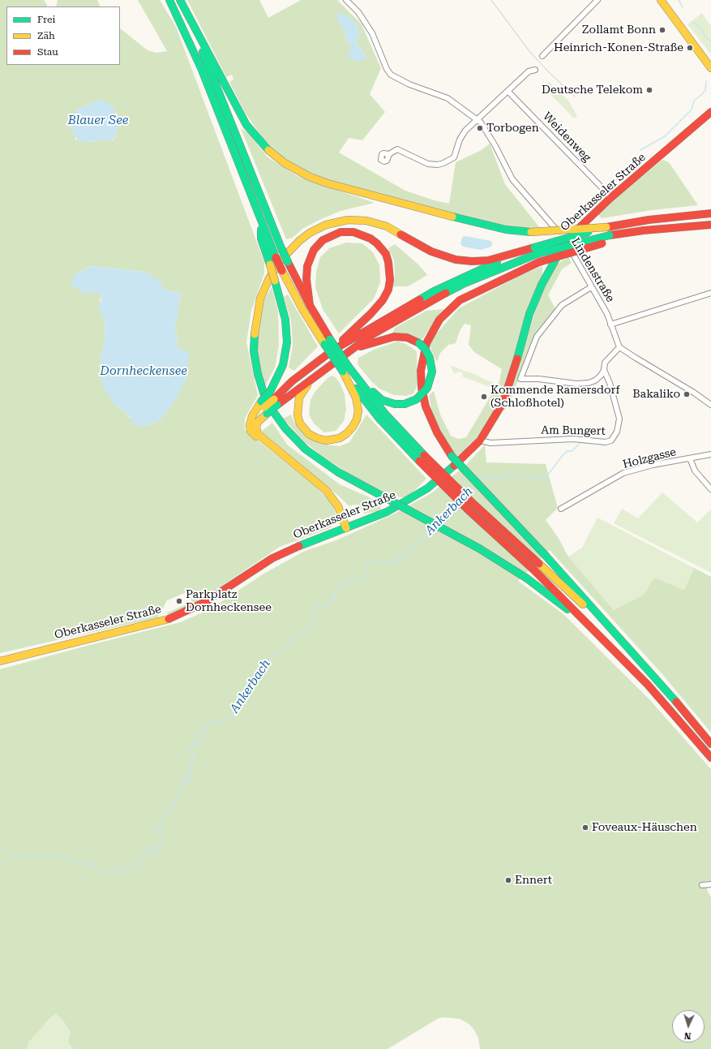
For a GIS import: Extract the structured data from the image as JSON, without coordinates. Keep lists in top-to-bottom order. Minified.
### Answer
{"streets":{"main road":["Oberkasseler Straße"],"street":["Weidenweg","Lindenstraße","Am Bungert","Holzgasse"]},"crossings":[["Weidenweg","Oberkasseler Straße"],["Oberkasseler Straße","Lindenstraße"],["Oberkasseler Straße","Am Bungert"]],"water":["Blauer See","Dornheckensee","Ankerbach"],"places":["Zollamt Bonn","Heinrich-Konen-Straße","Deutsche Telekom","Torbogen","Bakaliko","Kommende Ramersdorf (Schloßhotel)","Parkplatz Dornheckensee","Foveaux-Häuschen","Ennert"],"legend":["Frei","Zäh","Stau"],"north":"bottom"}
